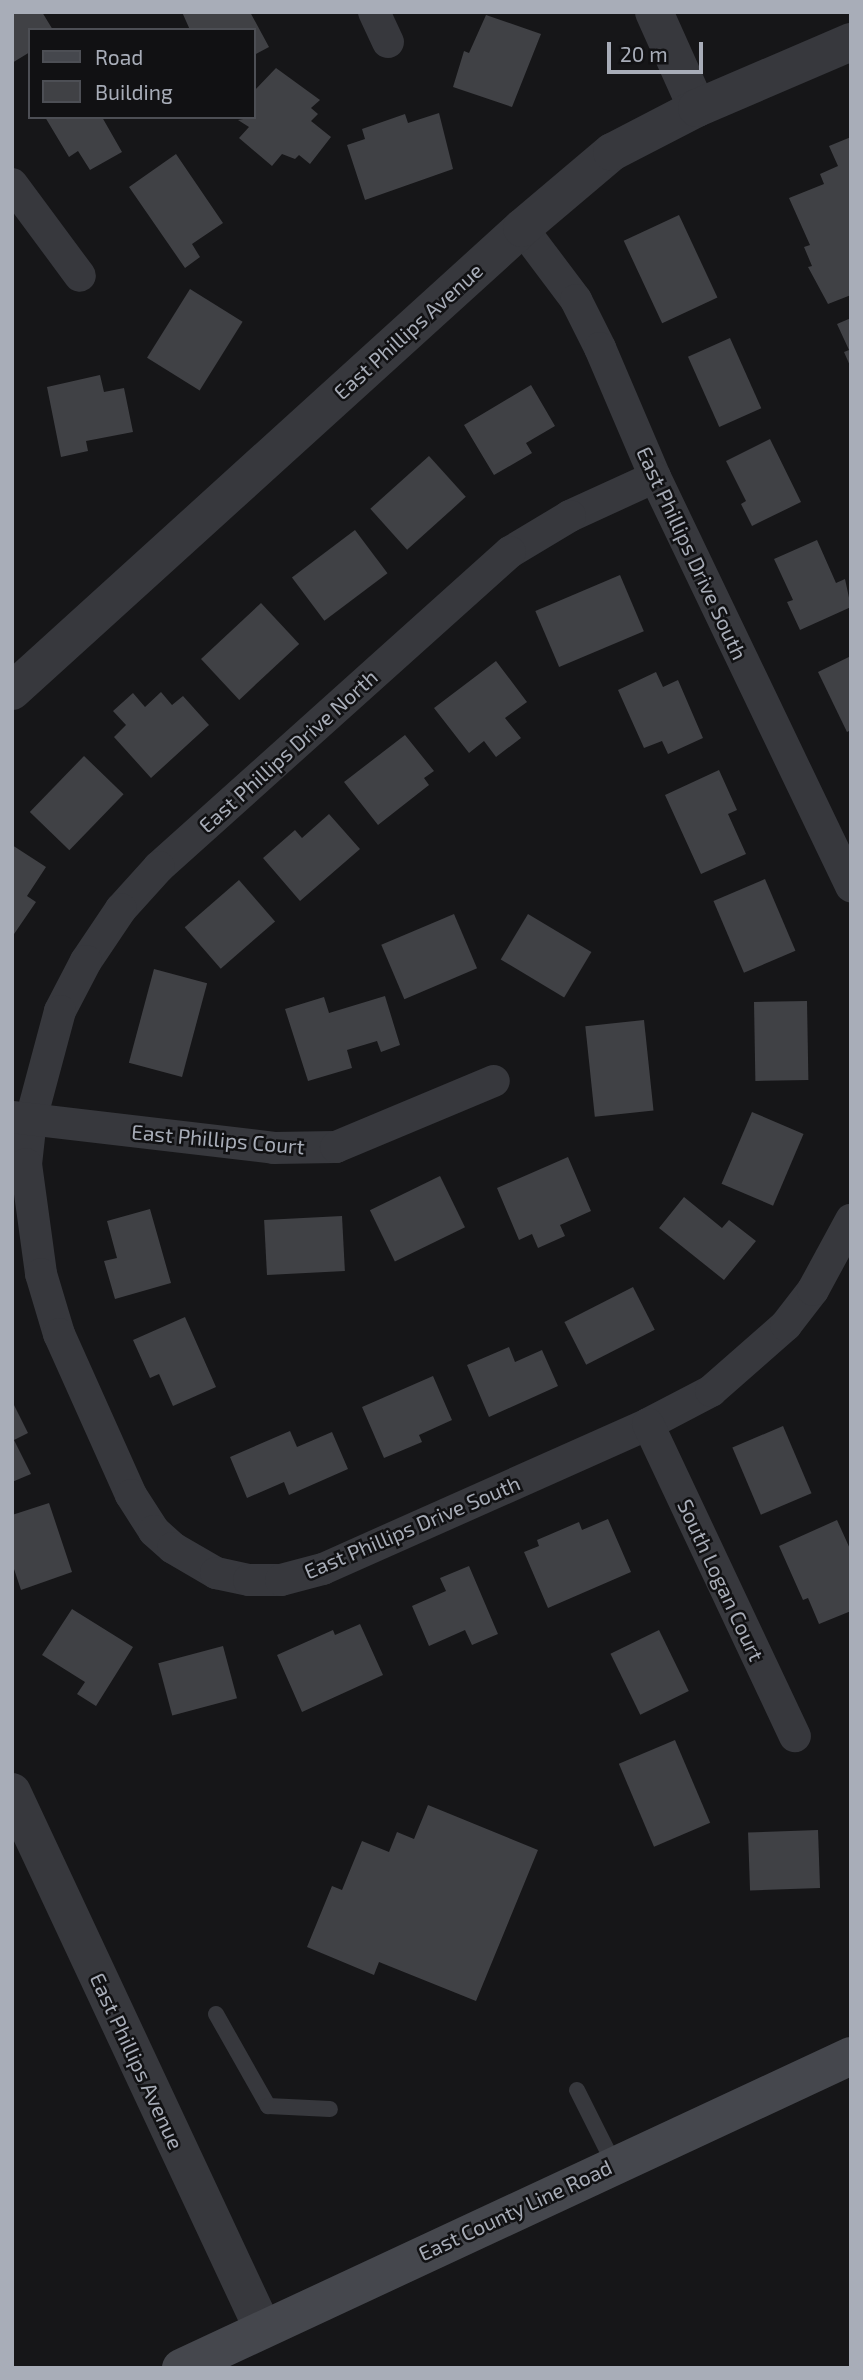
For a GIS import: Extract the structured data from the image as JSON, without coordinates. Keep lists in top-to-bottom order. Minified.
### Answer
{"streets":{"main road":["East County Line Road"],"street":["East Phillips Avenue","East Phillips Drive South","East Phillips Drive North","East Phillips Court","South Logan Court"]},"crossings":[["East Phillips Avenue","East Phillips Drive South"],["East Phillips Avenue","East County Line Road"],["East Phillips Drive South","East Phillips Drive North"],["East Phillips Drive South","East Phillips Court"],["East Phillips Drive South","South Logan Court"],["East Phillips Drive North","East Phillips Court"]],"legend":["Road","Building"],"scale_bar":"20 m"}
